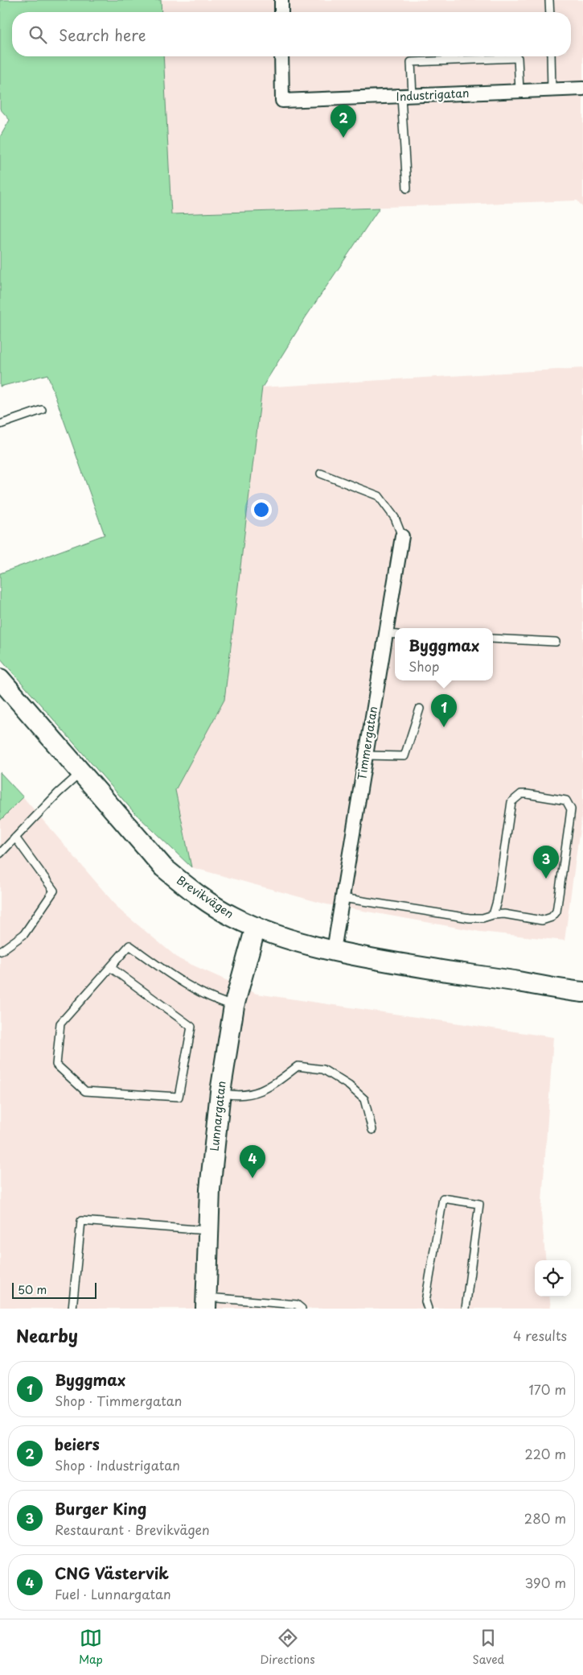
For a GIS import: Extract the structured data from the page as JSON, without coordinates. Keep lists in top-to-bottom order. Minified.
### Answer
{"streets":{"street":["Industrigatan","Timmergatan","Brevikvägen","Lunnargatan"]},"crossings":[["Timmergatan","Brevikvägen"],["Brevikvägen","Lunnargatan"]],"scale_bar":"50 m","page":{"search":"Search here","pins":["2","1","3","4"],"popup":["Byggmax","Shop"],"scale":"50 m","heading":["Nearby","4 results"],"list":[{"mark":"1","name":"Byggmax","note":"Shop · Timmergatan","value":"170 m"},{"mark":"2","name":"beiers","note":"Shop · Industrigatan","value":"220 m"},{"mark":"3","name":"Burger King","note":"Restaurant · Brevikvägen","value":"280 m"},{"mark":"4","name":"CNG Västervik","note":"Fuel · Lunnargatan","value":"390 m"}],"nav":["Map","Directions","Saved"]}}
